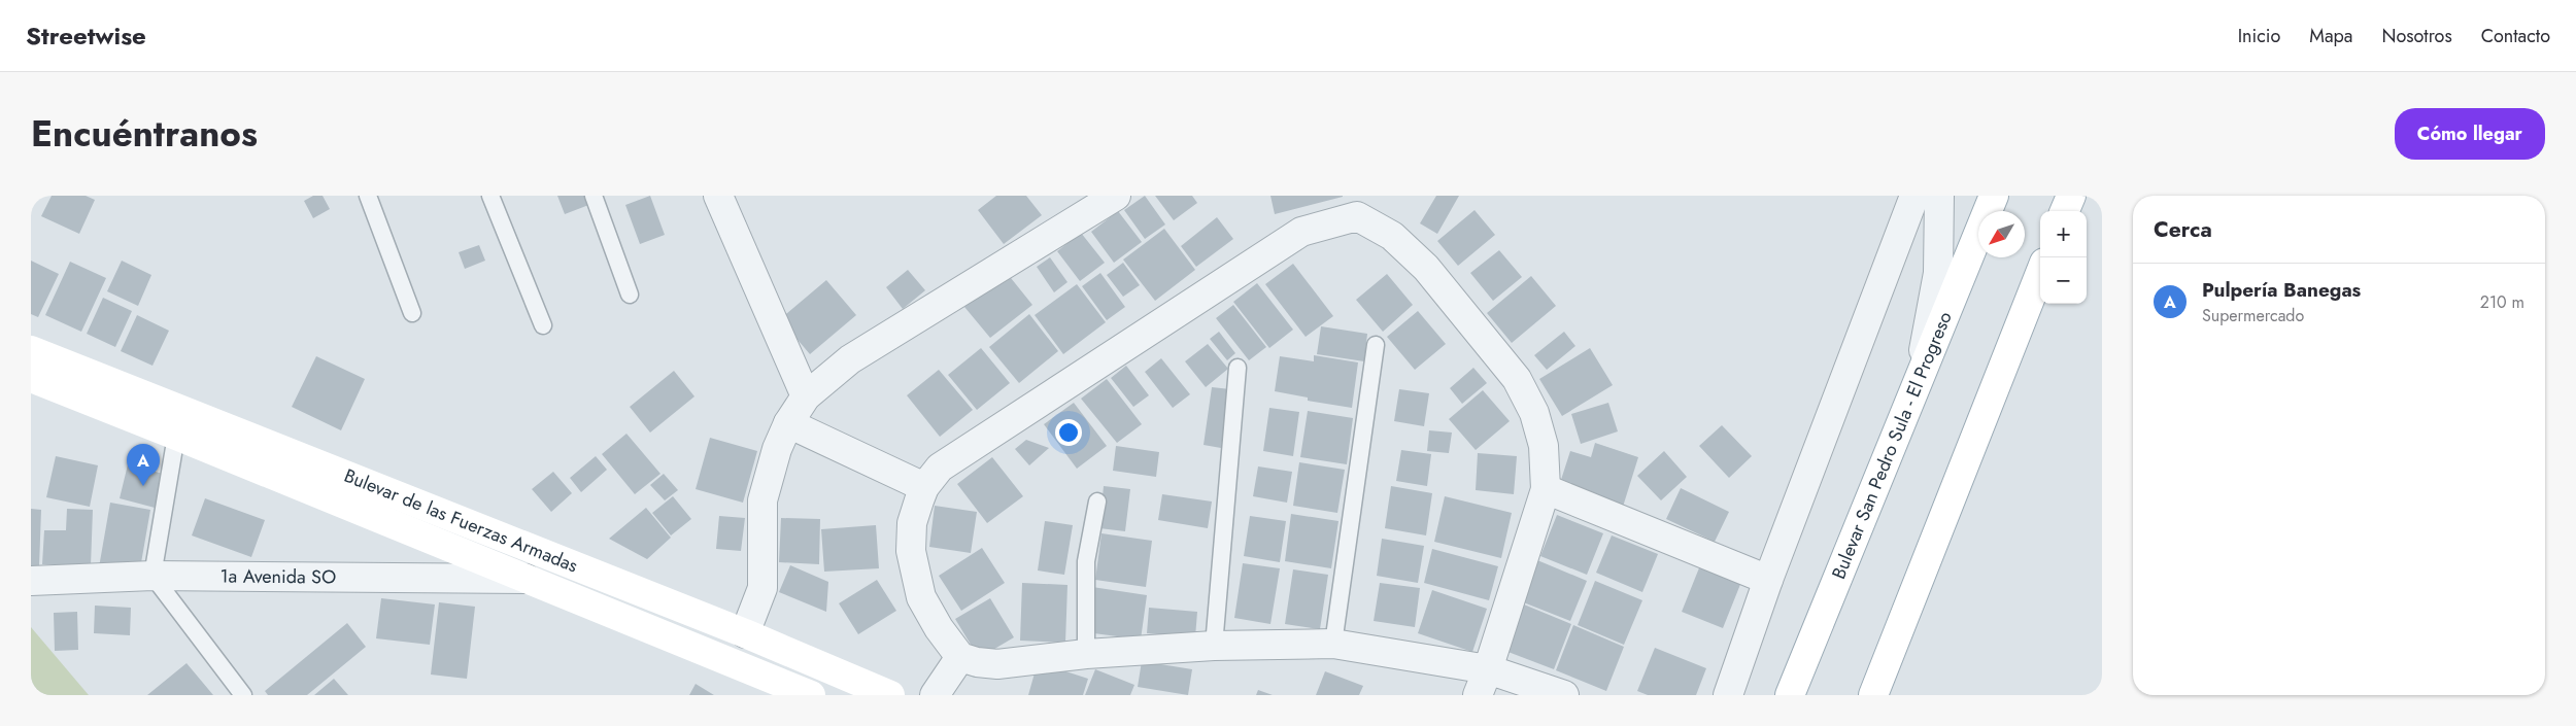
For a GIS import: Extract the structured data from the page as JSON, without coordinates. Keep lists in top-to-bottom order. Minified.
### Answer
{"streets":{"street":["Bulevar San Pedro Sula - El Progreso","Bulevar de las Fuerzas Armadas","1a Avenida SO"]},"crossings":[["Bulevar de las Fuerzas Armadas","1a Avenida SO"]],"north":"bottom left","page":{"header":"Streetwise","nav":["Inicio","Mapa","Nosotros","Contacto"],"title":"Encuéntranos","buttons":"Cómo llegar","heading":"Cerca","map_buttons":["+","−"],"list":[{"mark":"A","name":"Pulpería Banegas","note":"Supermercado","value":"210 m"}],"pins":"A"}}
